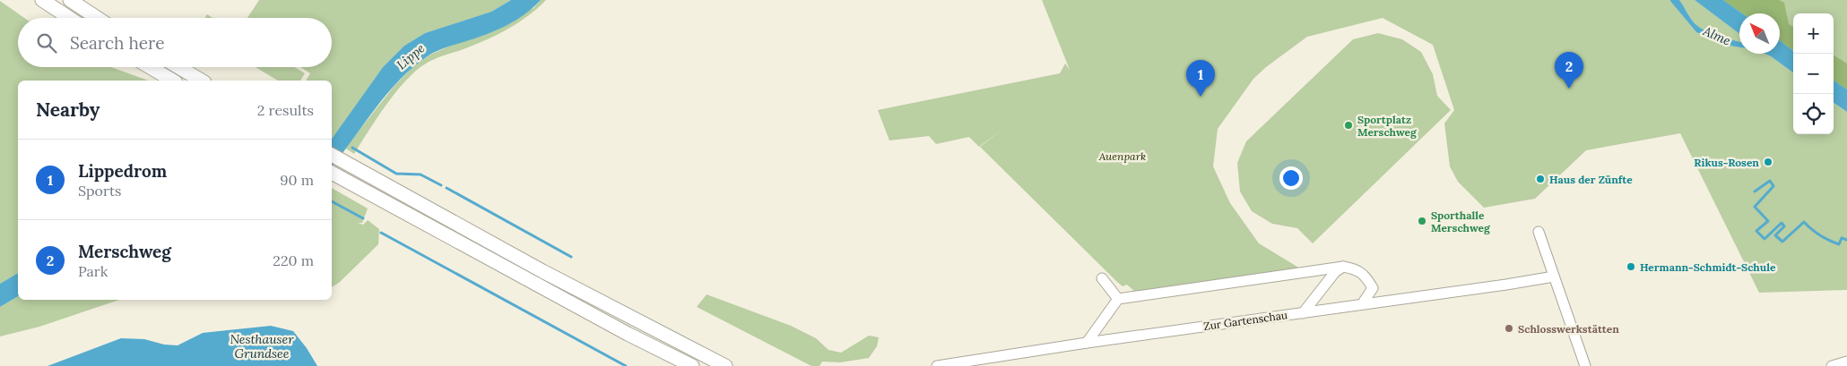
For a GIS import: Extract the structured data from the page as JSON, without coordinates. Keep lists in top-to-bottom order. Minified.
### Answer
{"streets":{"street":["Zur Gartenschau"]},"water":["Alme","Lippe","Nesthauser Grundsee"],"parks":["Auenpark"],"places":["Sportplatz Merschweg","Rikus-Rosen","Haus der Zünfte","Sporthalle Merschweg","Hermann-Schmidt-Schule","Schlosswerkstätten"],"north":"top left","page":{"map_buttons":["+","−"],"search":"Search here","pins":["2","1"],"heading":["Nearby","2 results"],"list":[{"mark":"1","name":"Lippedrom","note":"Sports","value":"90 m"},{"mark":"2","name":"Merschweg","note":"Park","value":"220 m"}]}}
